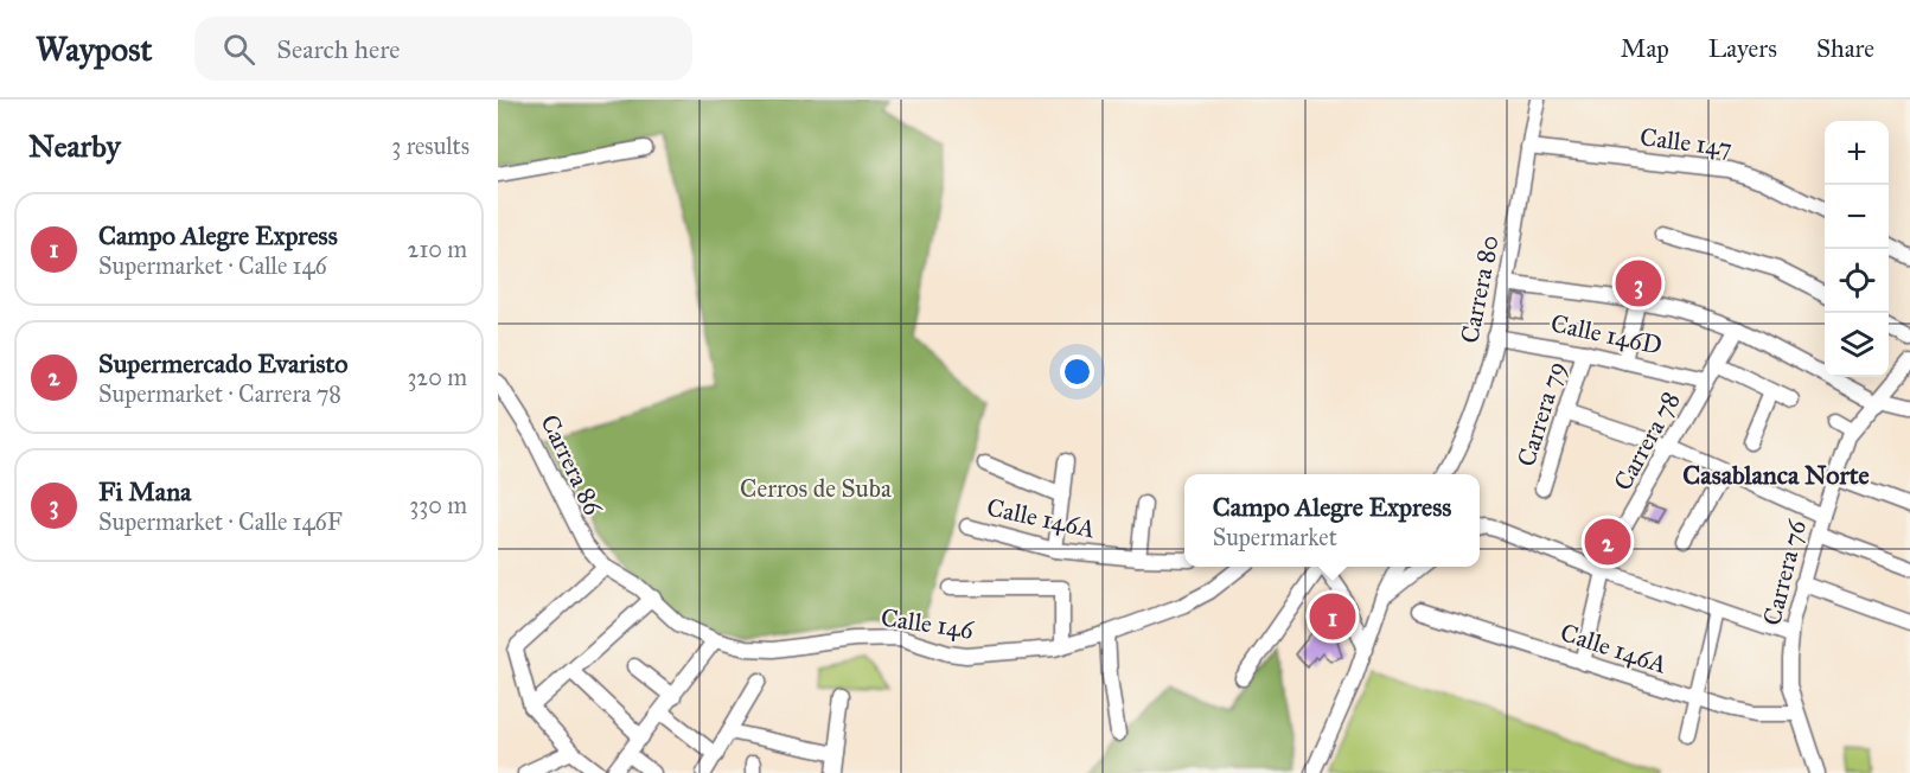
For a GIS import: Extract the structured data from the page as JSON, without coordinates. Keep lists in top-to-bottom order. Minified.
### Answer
{"streets":{"street":["Calle 147","Carrera 80","Calle 146D","Carrera 79","Carrera 78","Carrera 86","Calle 146A","Carrera 76","Calle 146"]},"crossings":[["Calle 147","Carrera 80"],["Carrera 80","Calle 146D"],["Calle 146D","Carrera 79"],["Calle 146D","Carrera 78"],["Carrera 78","Calle 146A"],["Carrera 86","Calle 146"],["Calle 146A","Carrera 76"]],"districts":["Casablanca Norte"],"parks":["Cerros de Suba"],"page":{"header":"Waypost","search":"Search here","nav":["Map","Layers","Share"],"heading":["Nearby","3 results"],"map_buttons":["+","−"],"list":[{"mark":"1","name":"Campo Alegre Express","note":"Supermarket · Calle 146","value":"210 m"},{"mark":"2","name":"Supermercado Evaristo","note":"Supermarket · Carrera 78","value":"320 m"},{"mark":"3","name":"Fi Mana","note":"Supermarket · Calle 146F","value":"330 m"}],"pins":["3","2","1"],"popup":["Campo Alegre Express","Supermarket"]}}
